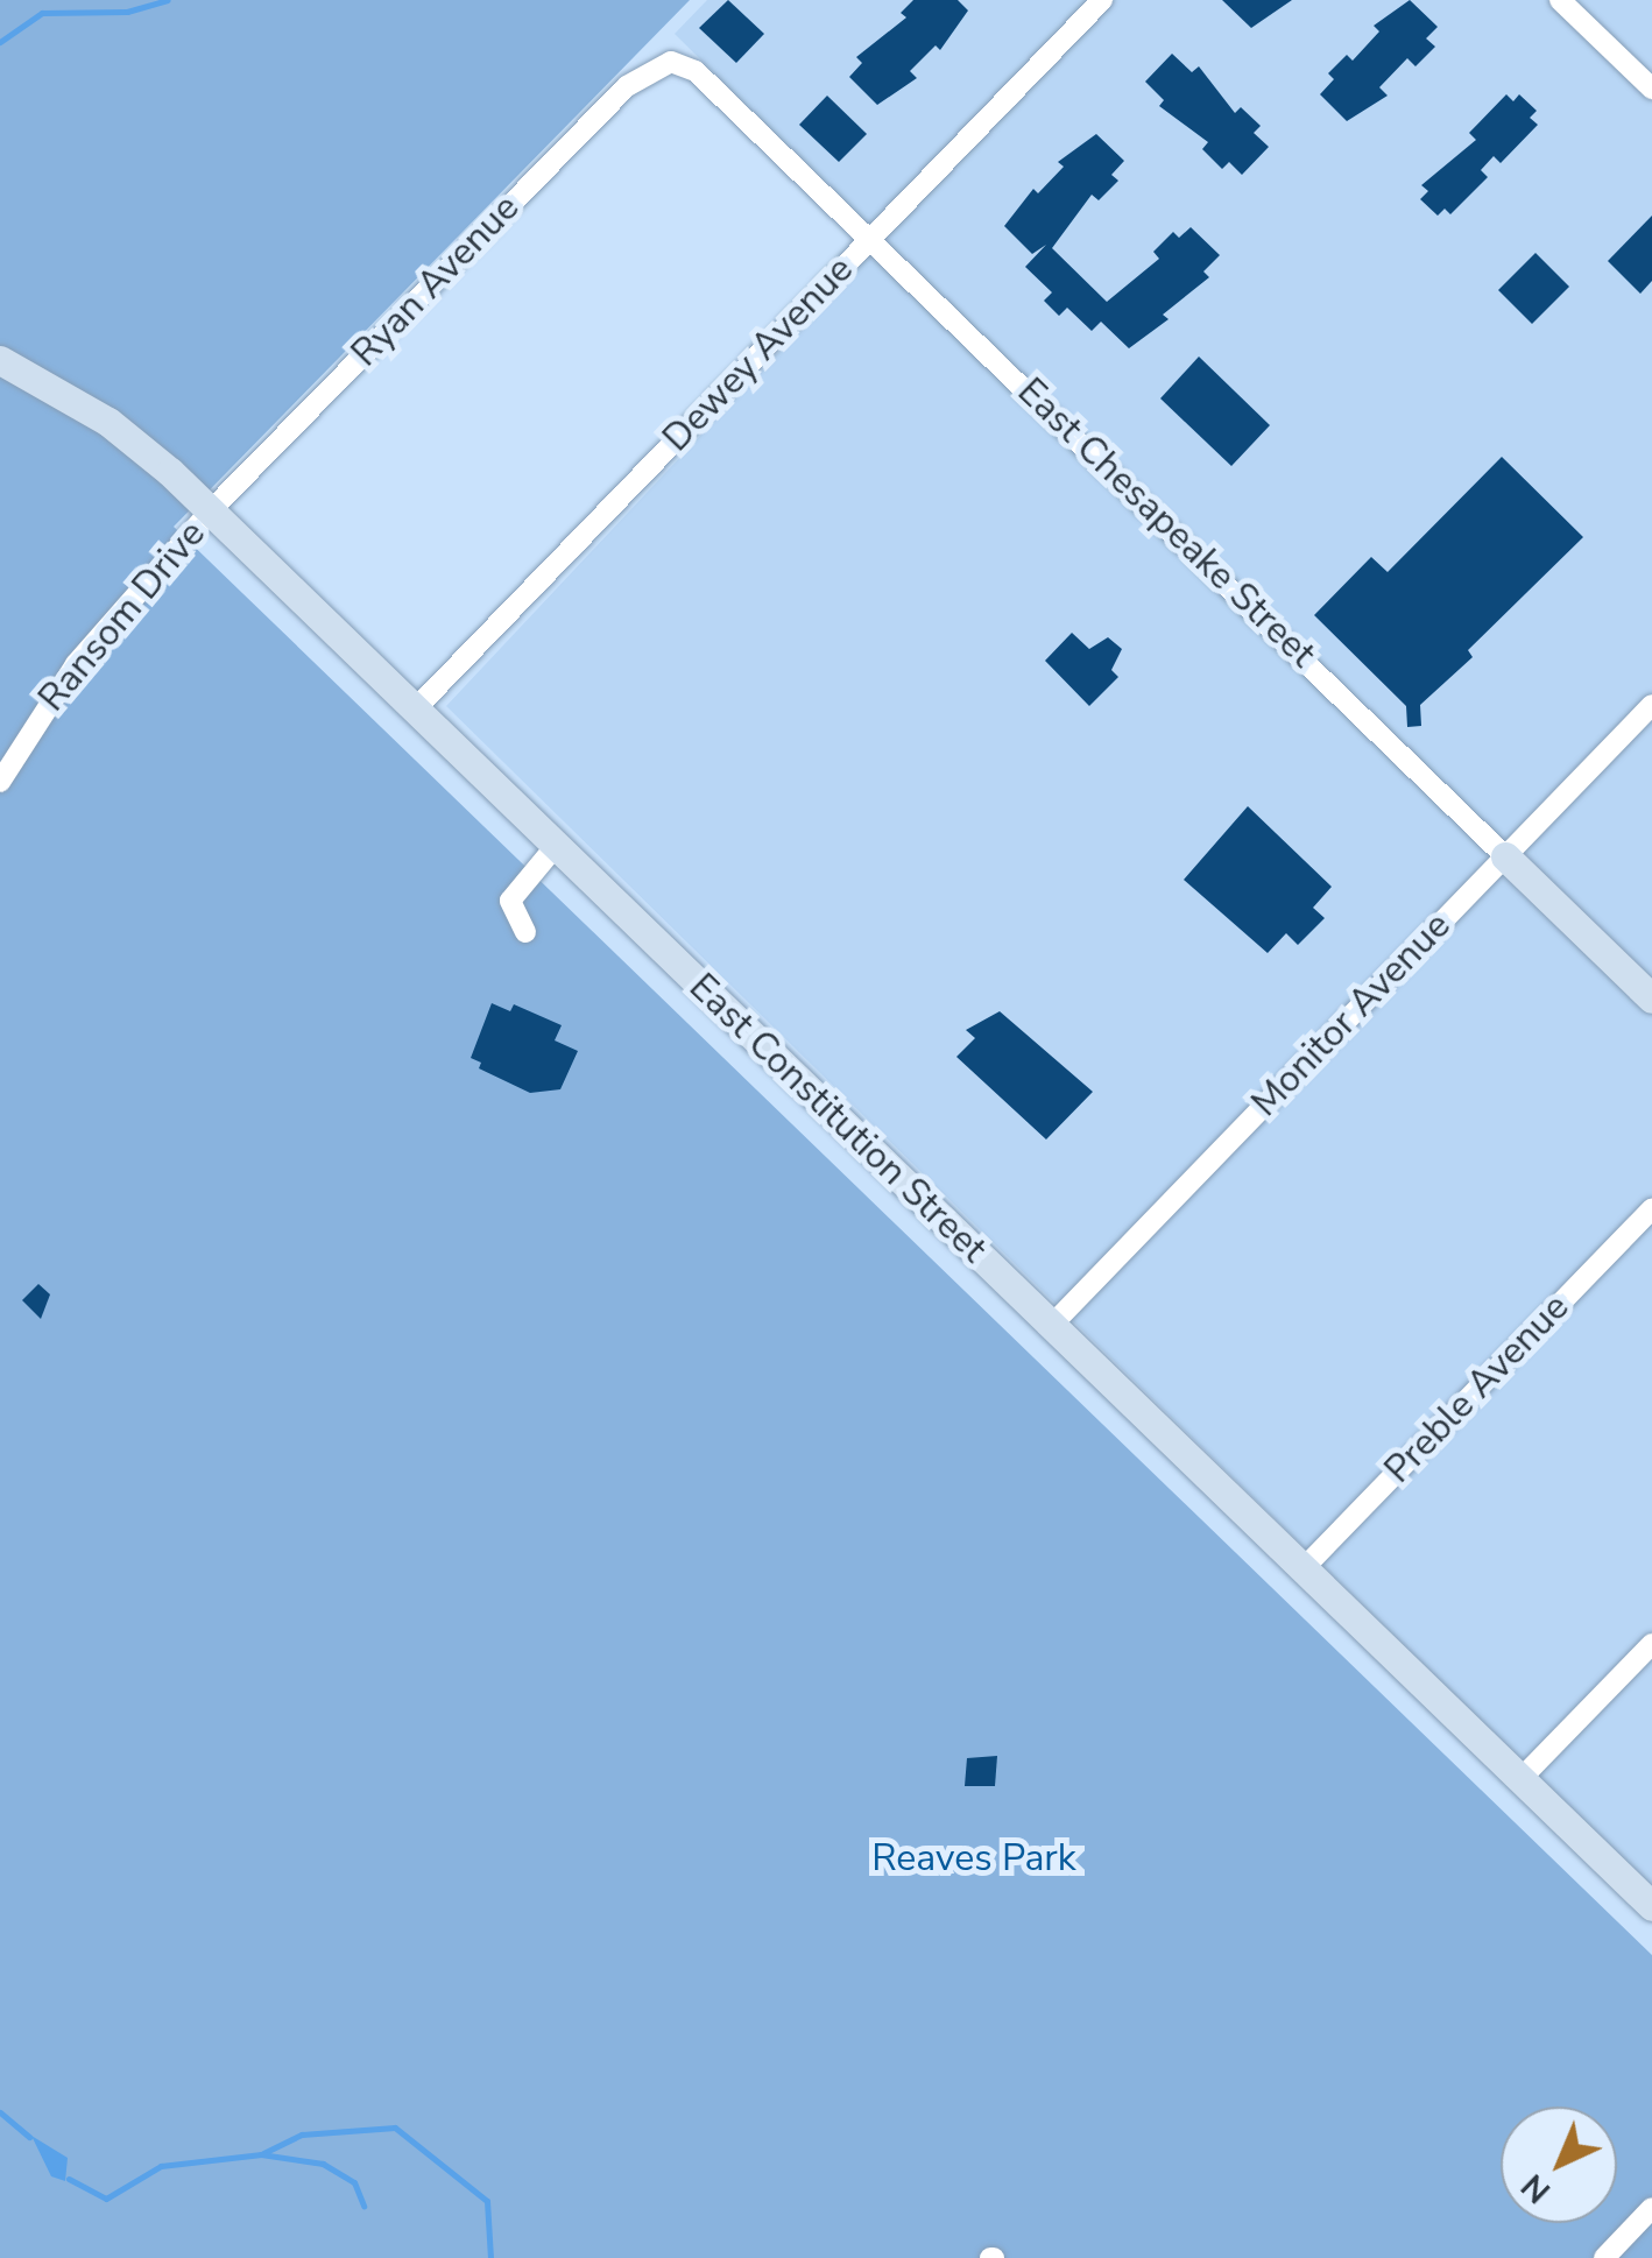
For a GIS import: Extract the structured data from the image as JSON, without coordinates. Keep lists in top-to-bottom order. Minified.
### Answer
{"streets":{"main road":["East Chesapeake Street","East Constitution Street"],"street":["Ryan Avenue","Dewey Avenue","Ransom Drive","Monitor Avenue","Preble Avenue"]},"crossings":[["Ryan Avenue","East Chesapeake Street"],["Ryan Avenue","Ransom Drive"],["Ryan Avenue","East Constitution Street"],["Dewey Avenue","East Chesapeake Street"],["Dewey Avenue","East Constitution Street"],["East Chesapeake Street","Monitor Avenue"],["Ransom Drive","East Constitution Street"],["Monitor Avenue","East Constitution Street"],["East Constitution Street","Preble Avenue"]],"parks":["Reaves Park"],"north":"bottom left"}
